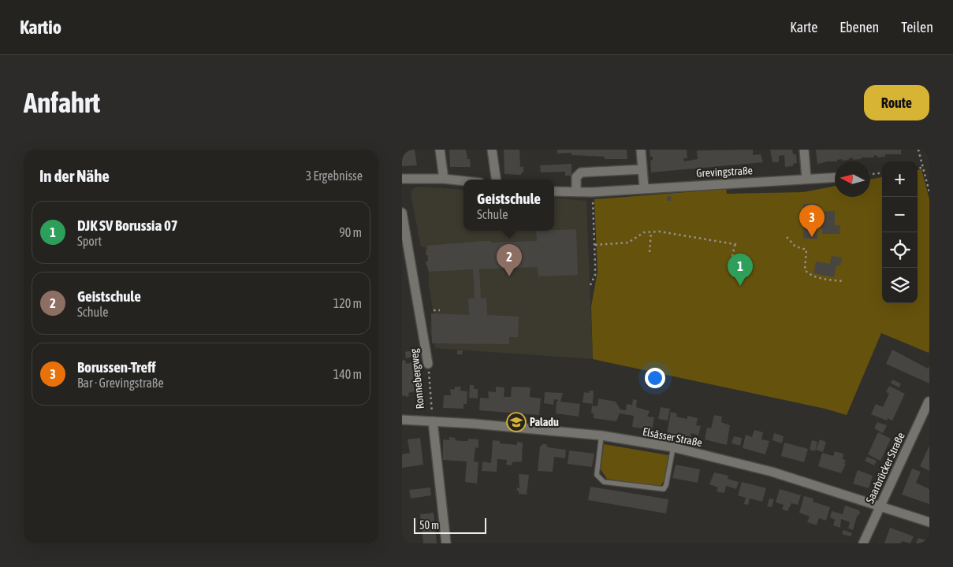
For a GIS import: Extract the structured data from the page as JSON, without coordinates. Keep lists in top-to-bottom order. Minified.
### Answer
{"streets":{"street":["Grevingstraße","Ronnebergweg","Elsässer Straße","Saarbrücker Straße"]},"crossings":[["Ronnebergweg","Elsässer Straße"],["Elsässer Straße","Saarbrücker Straße"]],"places":{"school or university":["Paladu"]},"scale_bar":"50 m","north":"left","page":{"header":"Kartio","nav":["Karte","Ebenen","Teilen"],"buttons":"Route","title":"Anfahrt","heading":["In der Nähe","3 Ergebnisse"],"map_buttons":["+","−"],"popup":["Geistschule","Schule"],"list":[{"mark":"1","name":"DJK SV Borussia 07","note":"Sport","value":"90 m"},{"mark":"2","name":"Geistschule","note":"Schule","value":"120 m"},{"mark":"3","name":"Borussen-Treff","note":"Bar · Grevingstraße","value":"140 m"}],"pins":["3","2","1"],"scale":"50 m"}}
